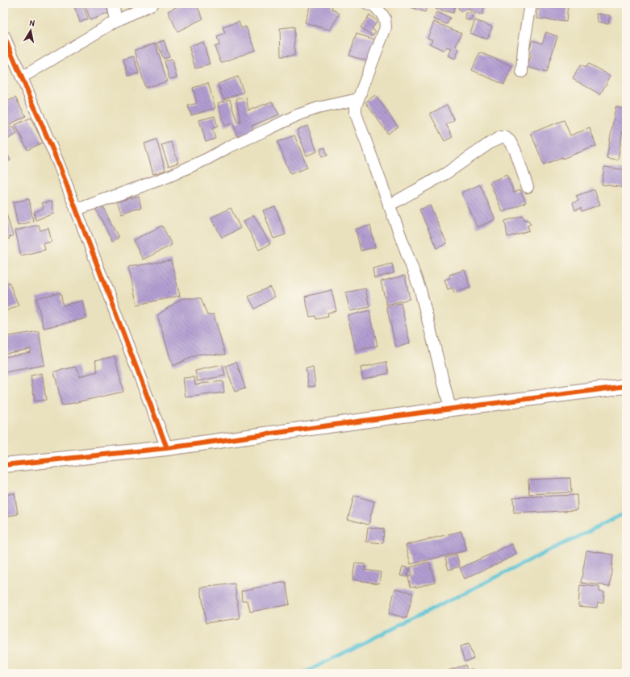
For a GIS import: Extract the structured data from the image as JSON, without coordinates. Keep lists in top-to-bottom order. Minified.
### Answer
{"north":"top"}
